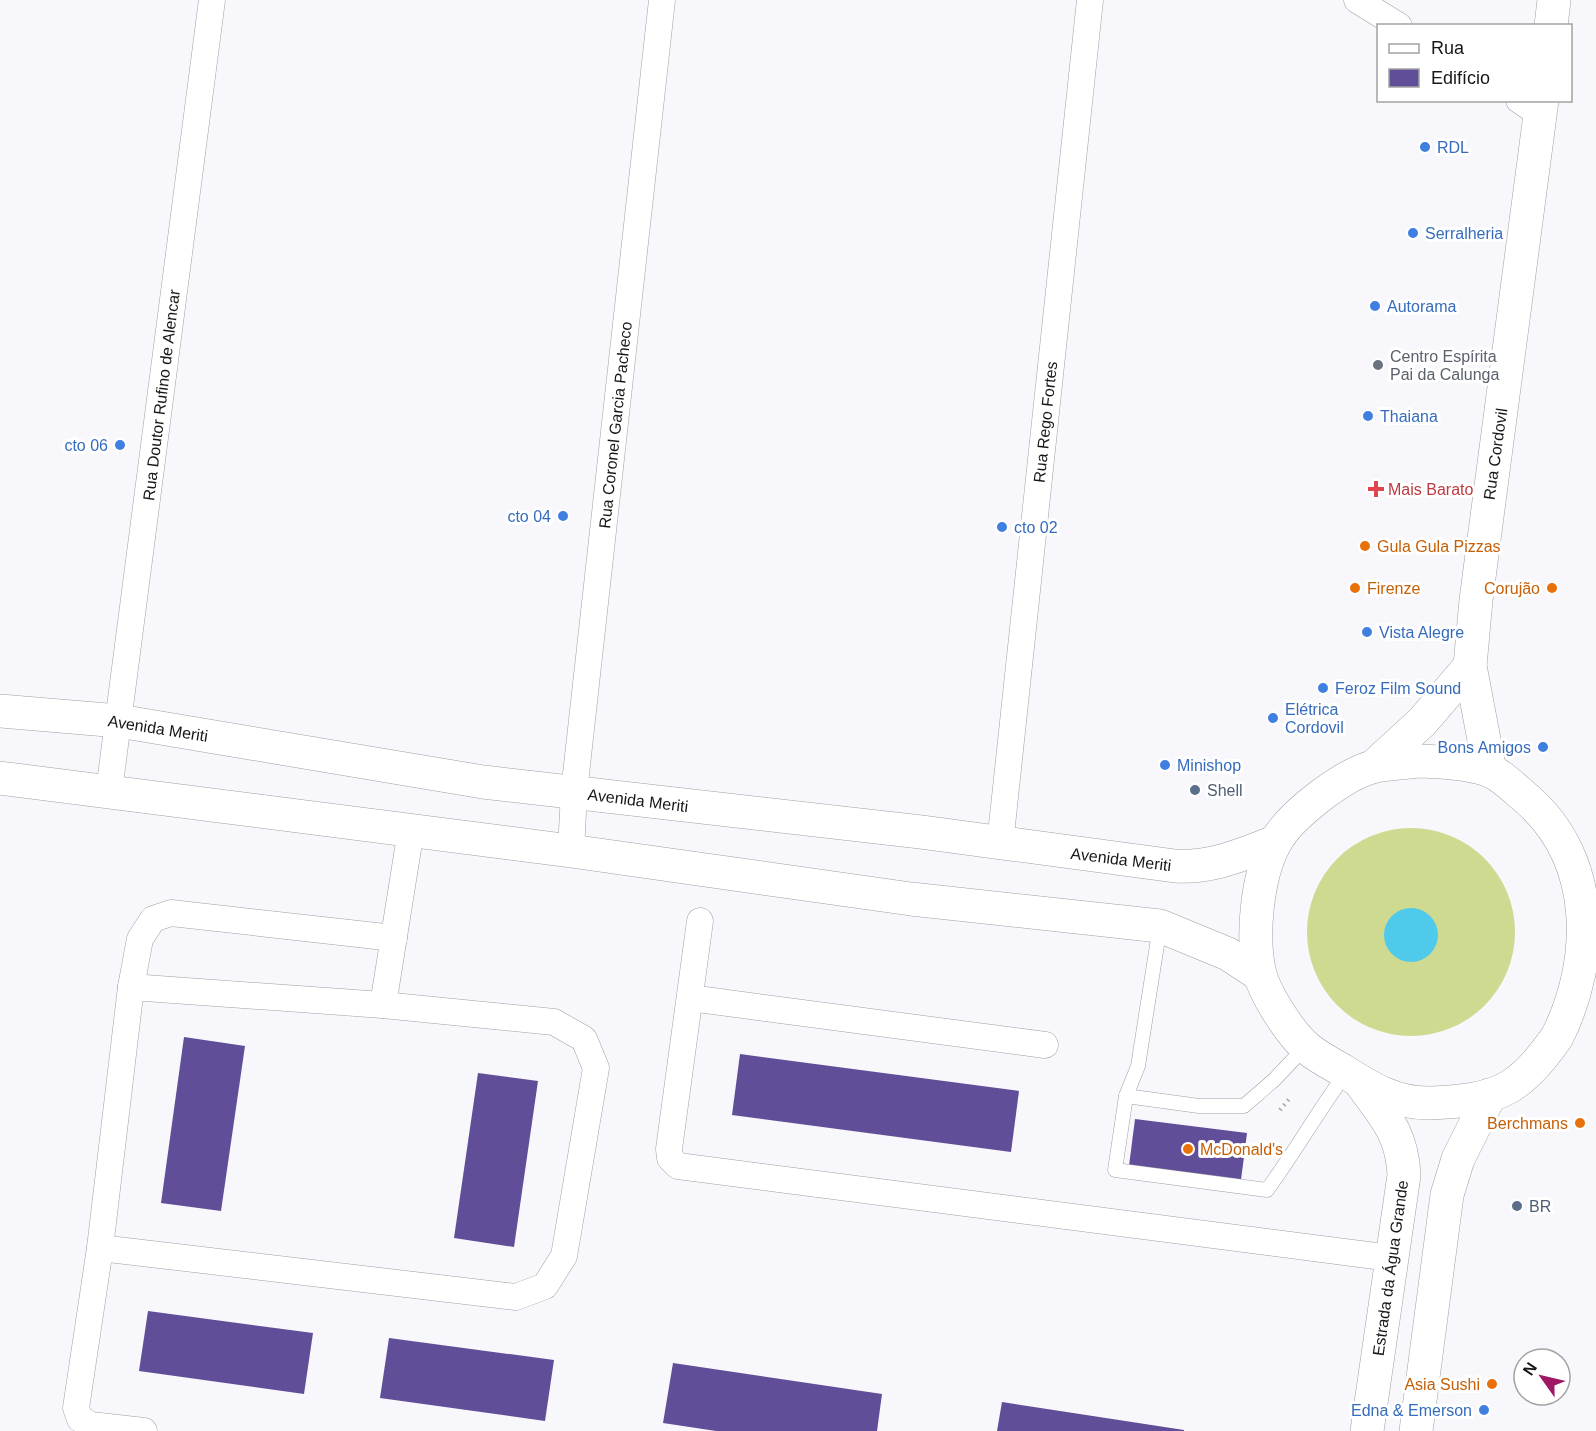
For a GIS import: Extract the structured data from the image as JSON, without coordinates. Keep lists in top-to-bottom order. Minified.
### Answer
{"streets":{"main road":["Rua Cordovil","Avenida Meriti","Estrada da Água Grande"],"street":["Rua Doutor Rufino de Alencar","Rua Rego Fortes","Rua Coronel Garcia Pacheco"]},"crossings":[["Rua Doutor Rufino de Alencar","Avenida Meriti"],["Rua Rego Fortes","Avenida Meriti"],["Rua Coronel Garcia Pacheco","Avenida Meriti"]],"places":{"other":["RDL","Serralheria","Autorama","Centro Espírita Pai da Calunga","Thaiana","cto 06","cto 04","cto 02","Gula Gula Pizzas","Firenze","Corujão","Vista Alegre","Feroz Film Sound","Elétrica Cordovil","Bons Amigos","Minishop","Shell","Berchmans","McDonald's","BR","Asia Sushi","Edna & Emerson"],"health":["Mais Barato"]},"legend":["Rua","Edifício"],"north":"top left"}
